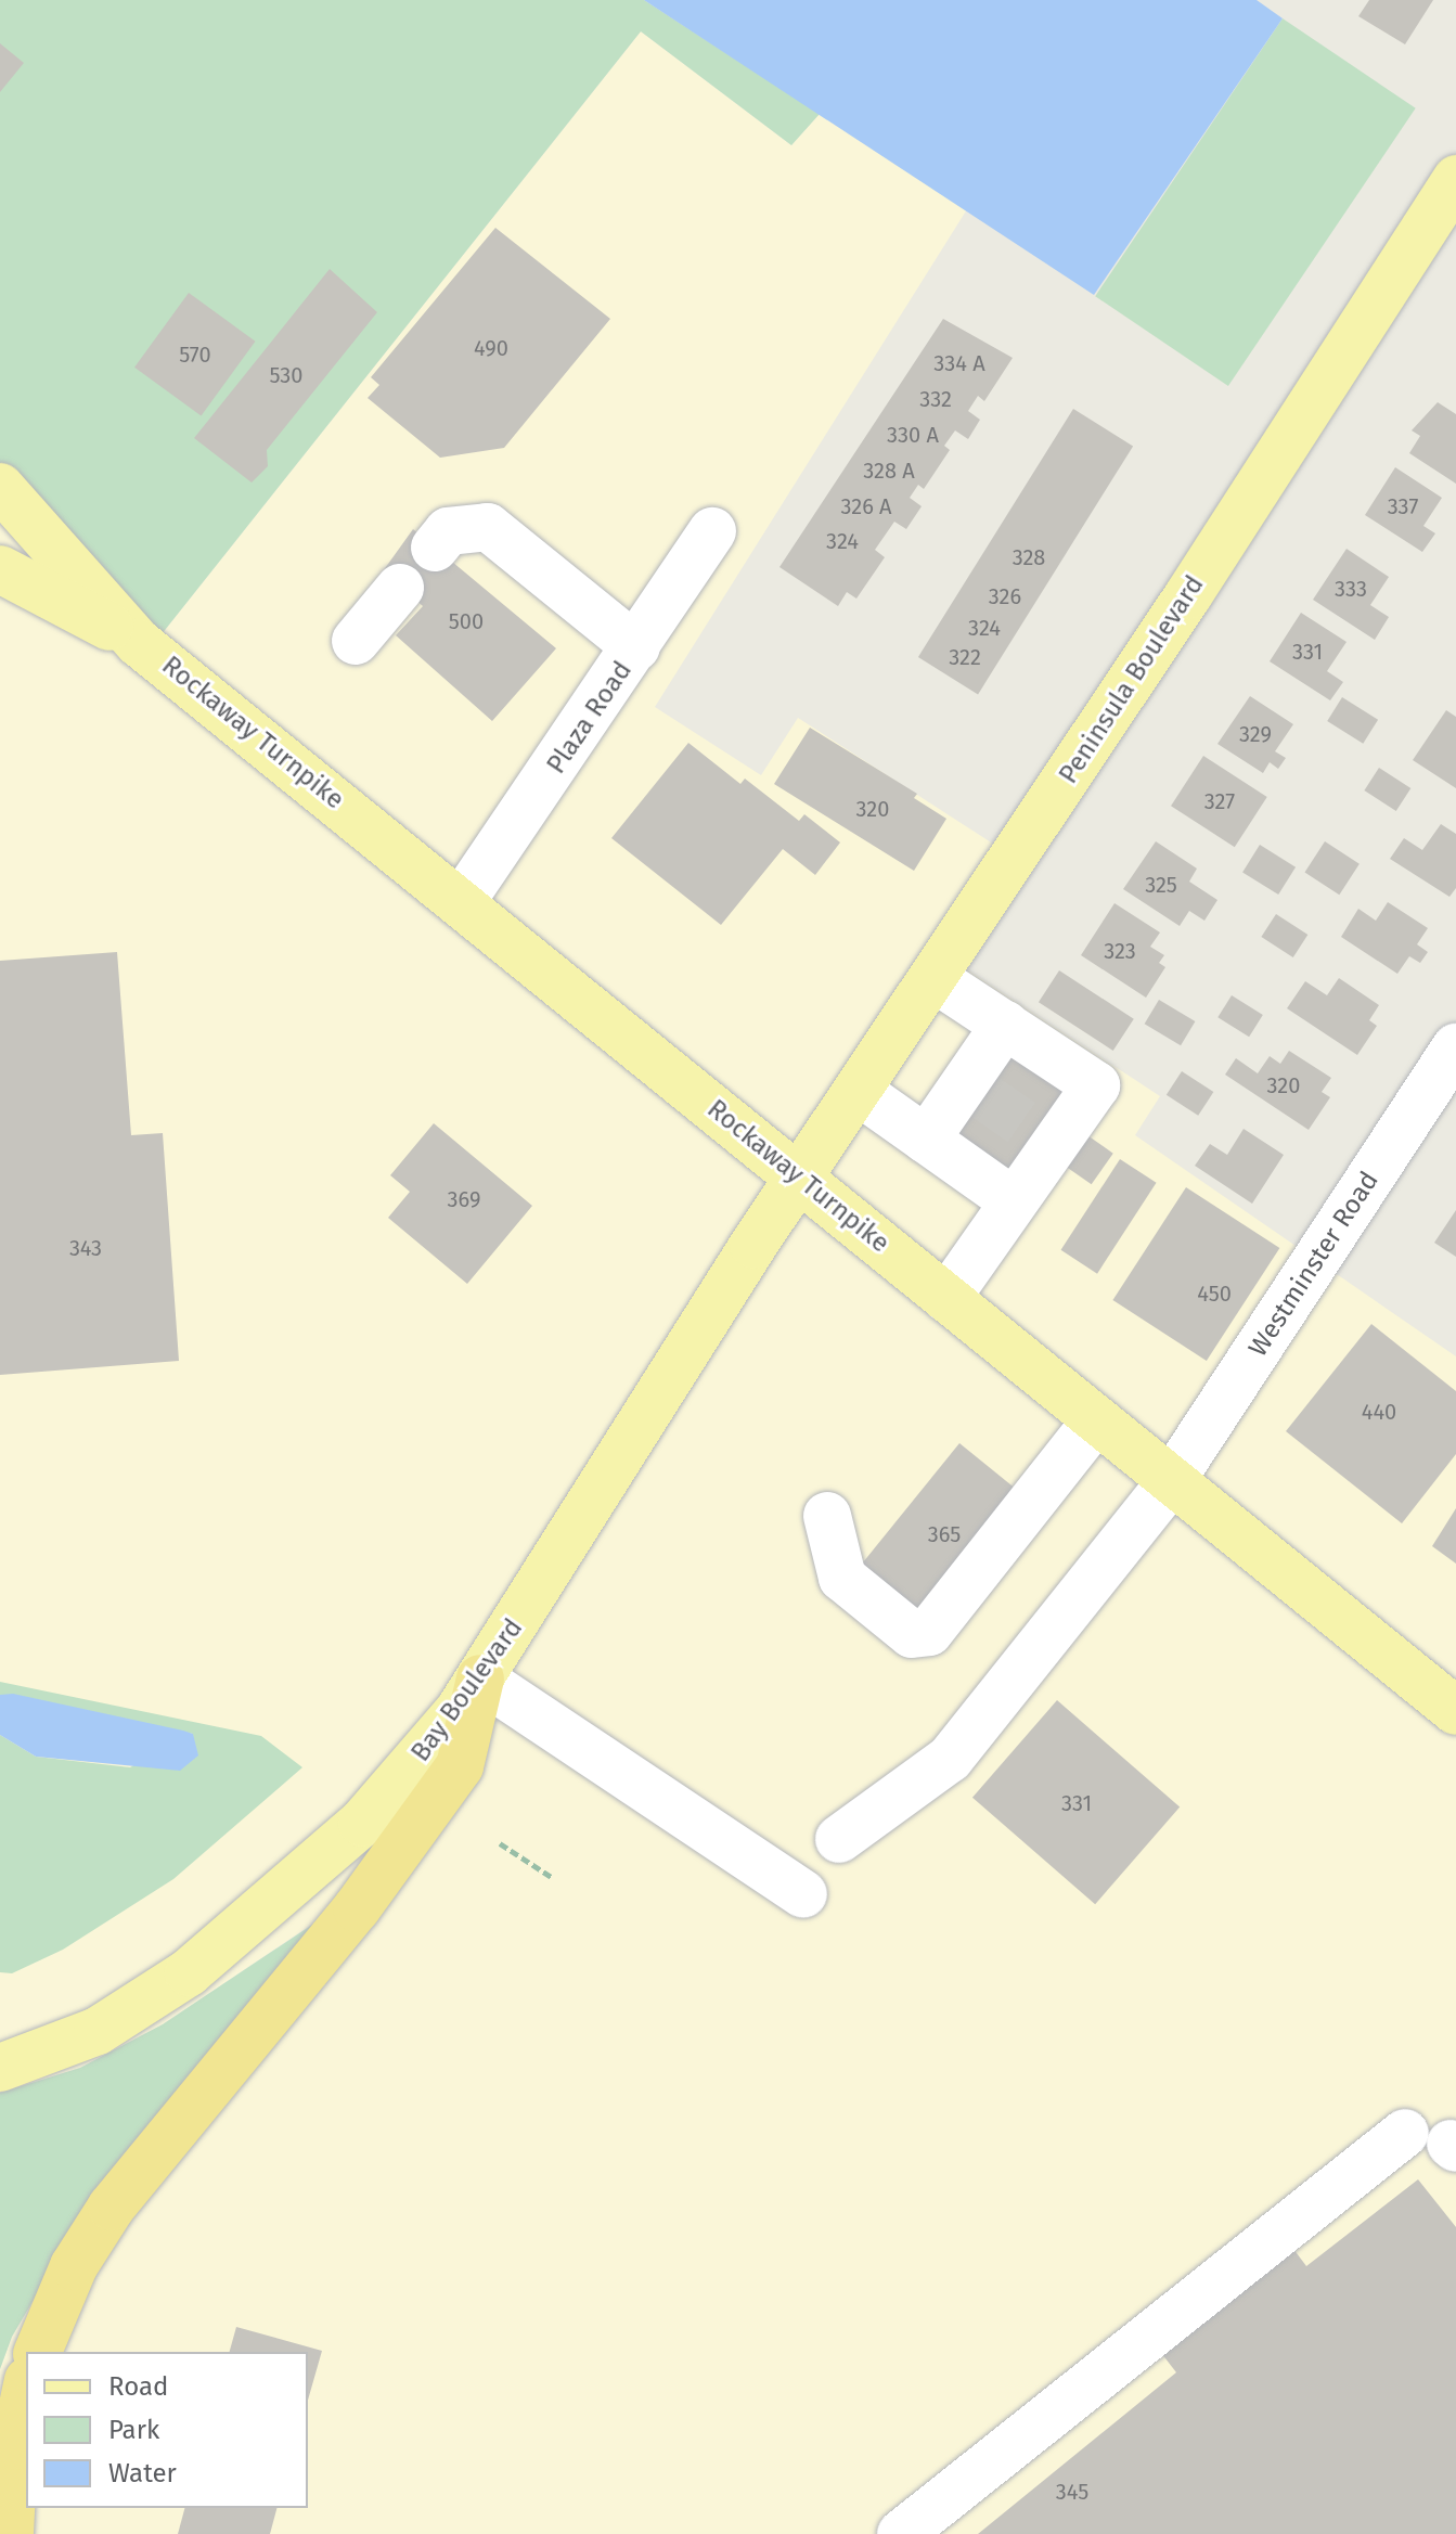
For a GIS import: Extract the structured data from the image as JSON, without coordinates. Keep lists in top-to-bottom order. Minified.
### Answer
{"streets":{"main road":["Peninsula Boulevard","Rockaway Turnpike","Bay Boulevard"],"street":["Plaza Road","Westminster Road"]},"crossings":[["Peninsula Boulevard","Rockaway Turnpike"],["Peninsula Boulevard","Bay Boulevard"],["Plaza Road","Rockaway Turnpike"],["Rockaway Turnpike","Westminster Road"],["Rockaway Turnpike","Bay Boulevard"]],"house_numbers":["490","570","334 A","530","332","330 A","328 A","326 A","337","324","328","333","326","500","324","331","322","329","327","320","325","323","320","369","343","450","440","365","331","345"],"legend":["Road","Park","Water"]}
